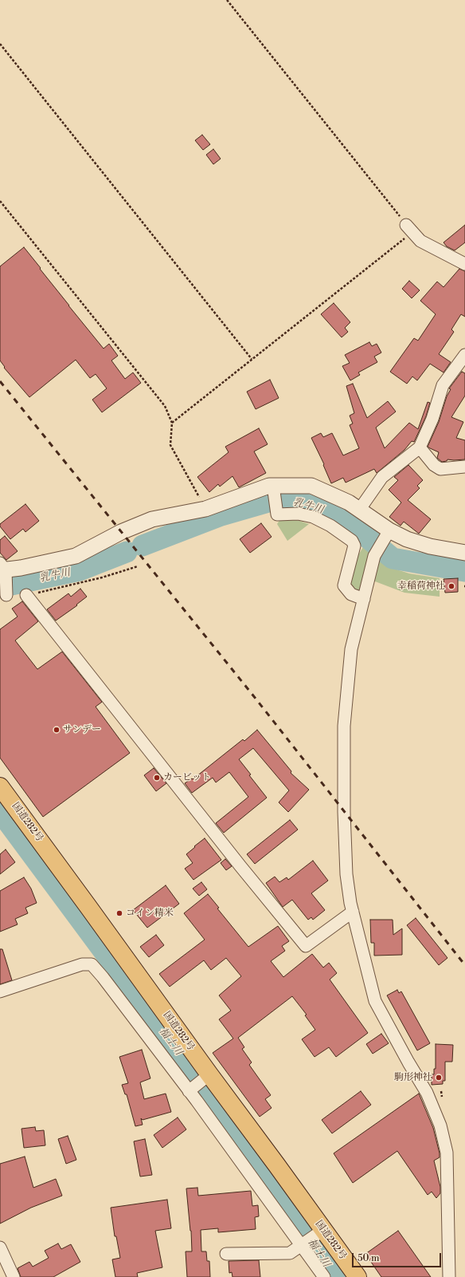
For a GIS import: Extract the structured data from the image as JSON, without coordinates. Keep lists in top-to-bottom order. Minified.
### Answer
{"streets":{"highway":["国道282号"]},"water":["乳牛川","福士川"],"places":["幸稲荷神社","サンデー","カービット","コイン精米","駒形神社"],"scale_bar":"50 m"}
